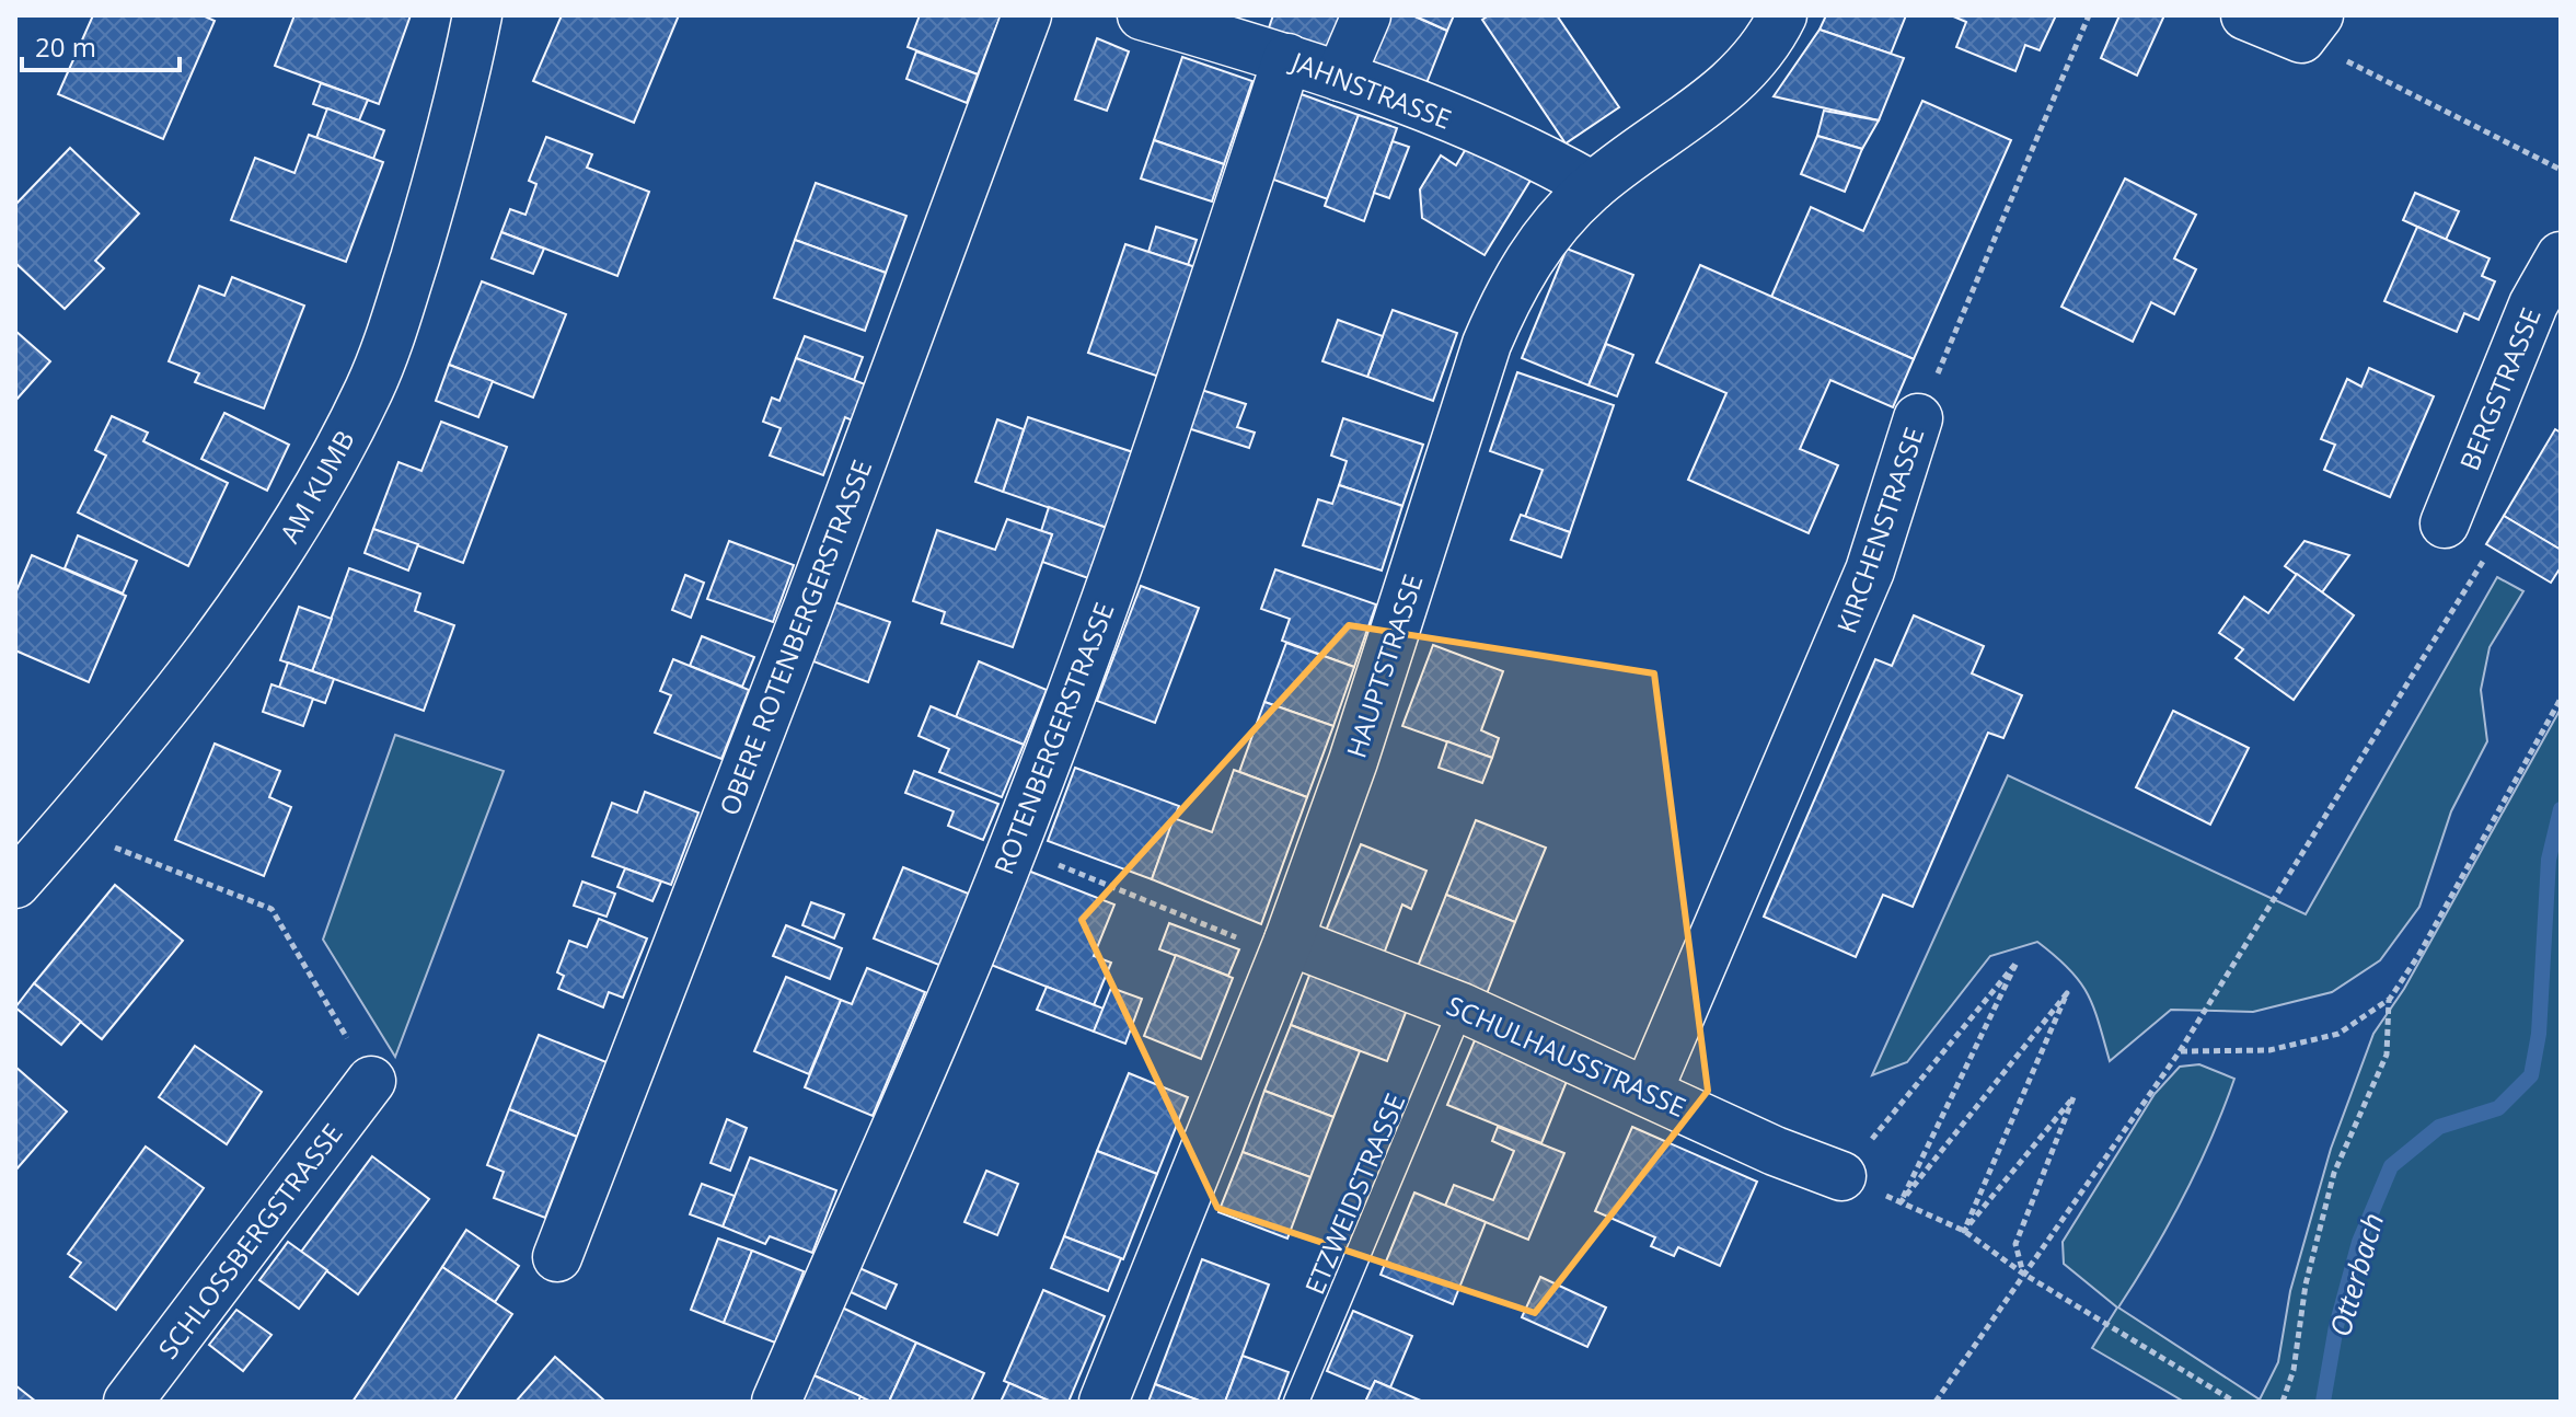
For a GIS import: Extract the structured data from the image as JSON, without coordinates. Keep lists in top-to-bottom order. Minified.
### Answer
{"streets":{"street":["JAHNSTRASSE","BERGSTRASSE","AM KUMB","KIRCHENSTRASSE","OBERE ROTENBERGERSTRASSE","HAUPTSTRASSE","ROTENBERGERSTRASSE","SCHULHAUSSTRASSE","SCHLOSSBERGSTRASSE"],"lane":["ETZWEIDSTRASSE"]},"crossings":[["JAHNSTRASSE","HAUPTSTRASSE"],["JAHNSTRASSE","ROTENBERGERSTRASSE"],["KIRCHENSTRASSE","SCHULHAUSSTRASSE"],["HAUPTSTRASSE","SCHULHAUSSTRASSE"],["SCHULHAUSSTRASSE","ETZWEIDSTRASSE"]],"water":["Otterbach"],"scale_bar":"20 m"}
